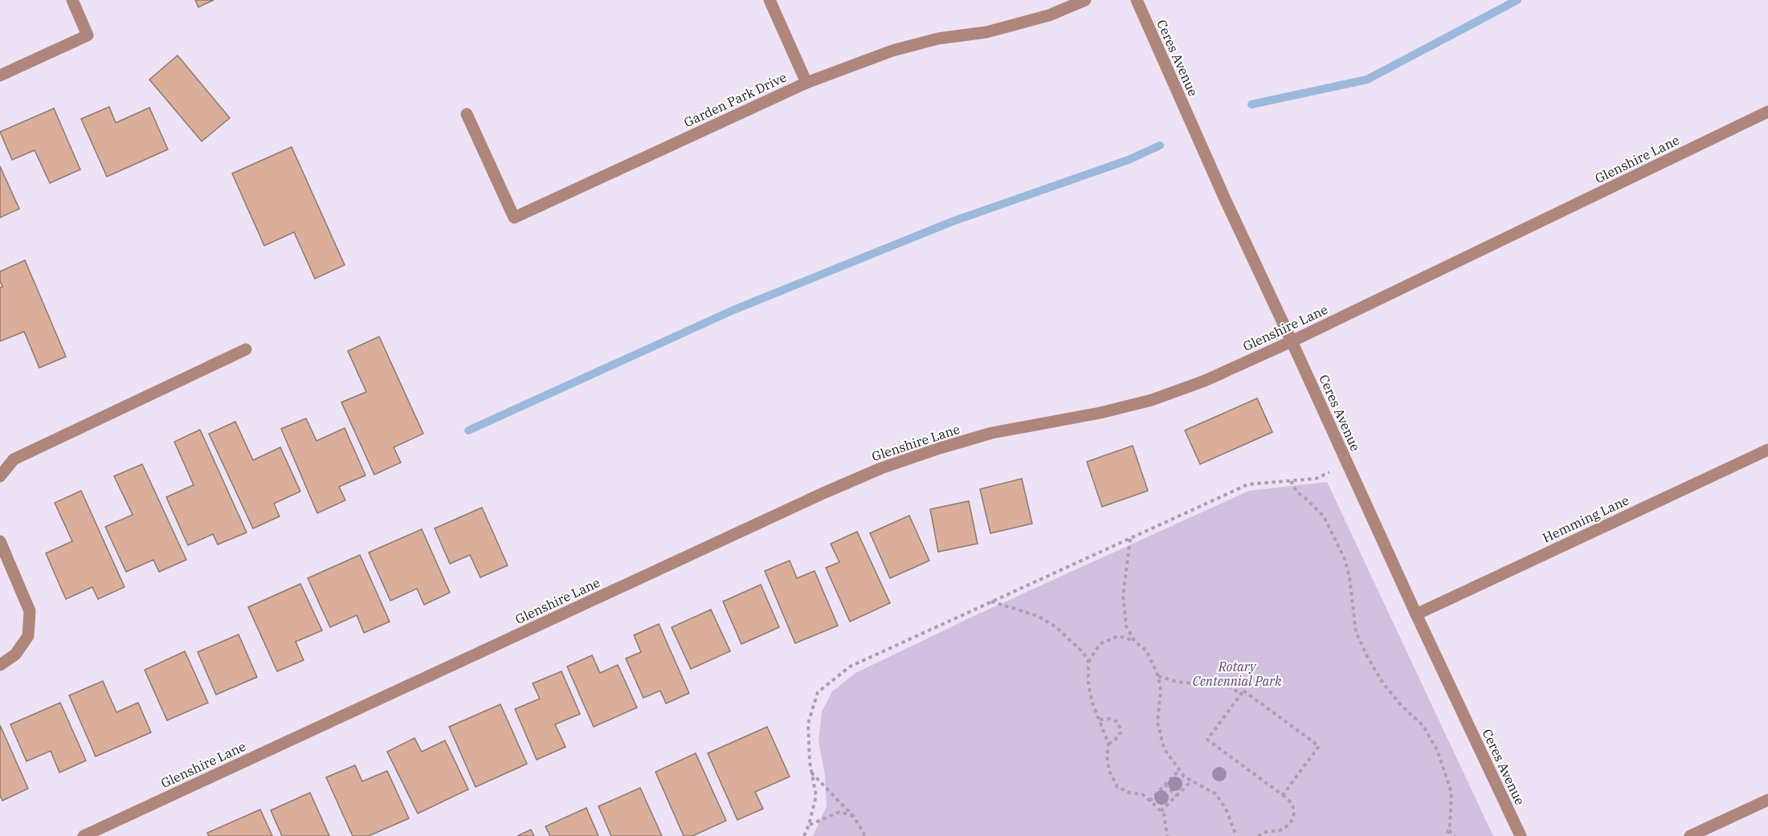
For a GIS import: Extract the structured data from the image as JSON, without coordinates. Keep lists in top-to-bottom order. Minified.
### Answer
{"streets":{"street":["Ceres Avenue","Garden Park Drive","Glenshire Lane","Hemming Lane"]},"crossings":[["Ceres Avenue","Glenshire Lane"],["Ceres Avenue","Hemming Lane"]],"parks":["Rotary Centennial Park"]}
